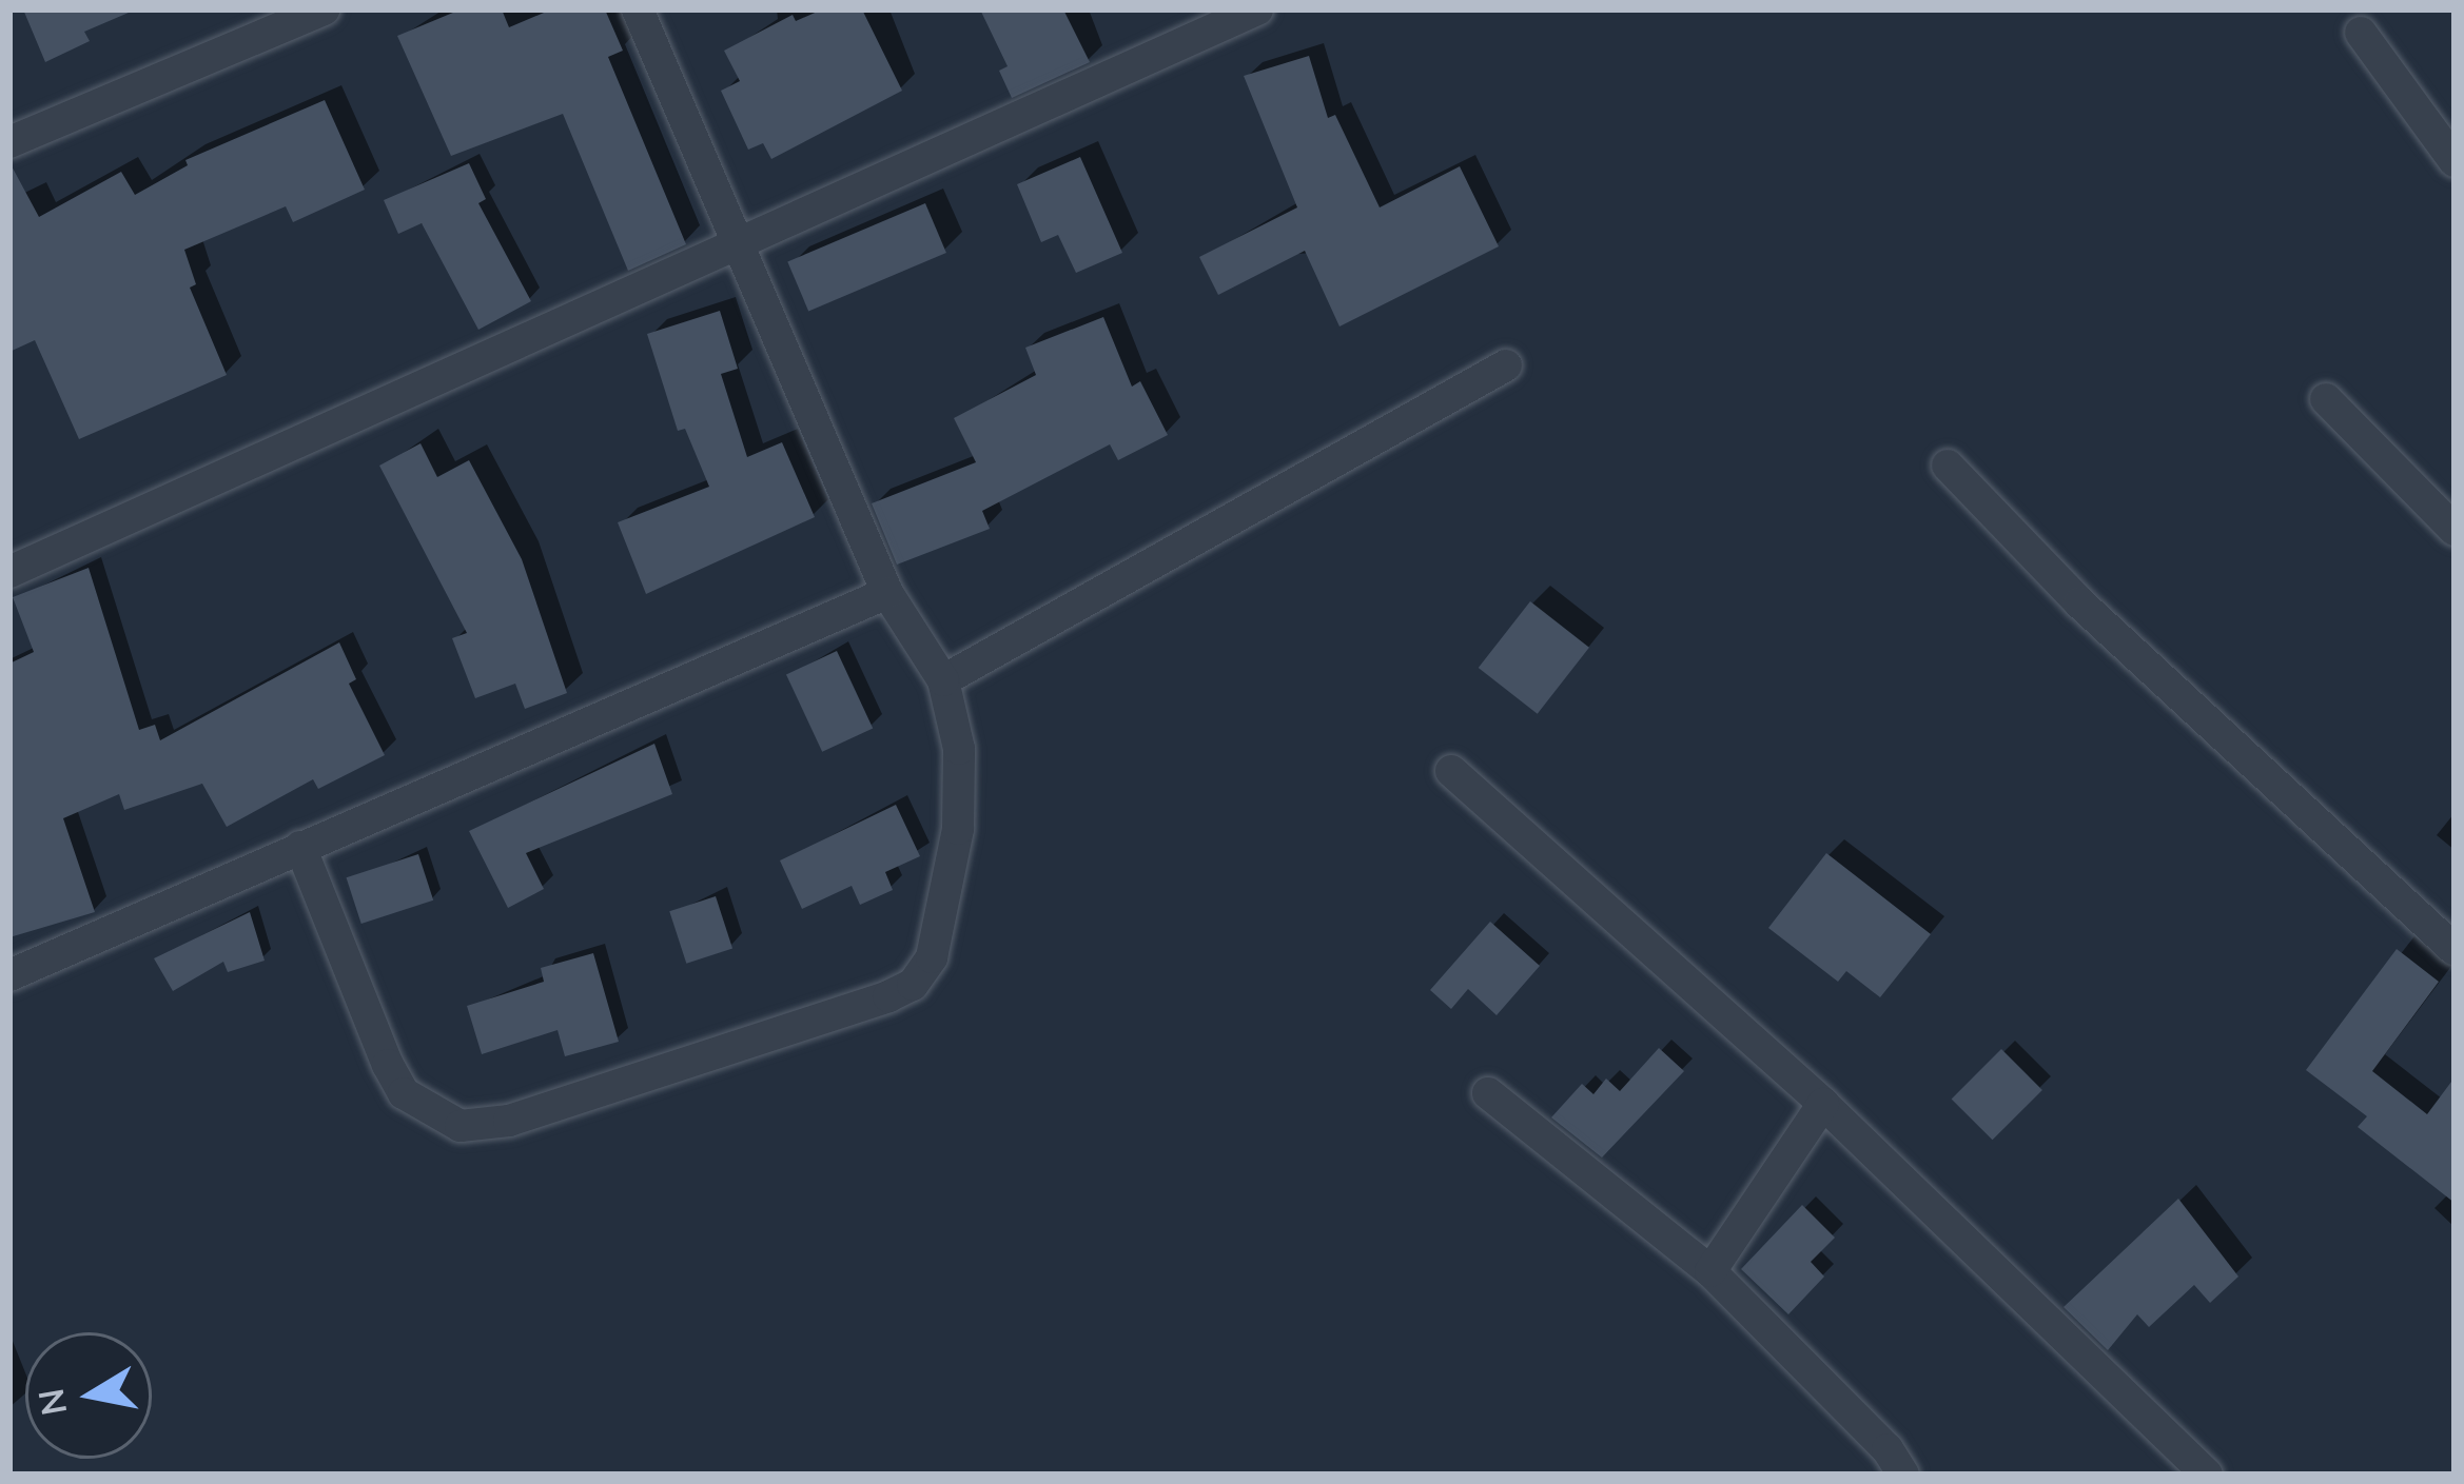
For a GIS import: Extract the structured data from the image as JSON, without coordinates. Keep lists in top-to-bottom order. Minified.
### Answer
{"north":"left"}
